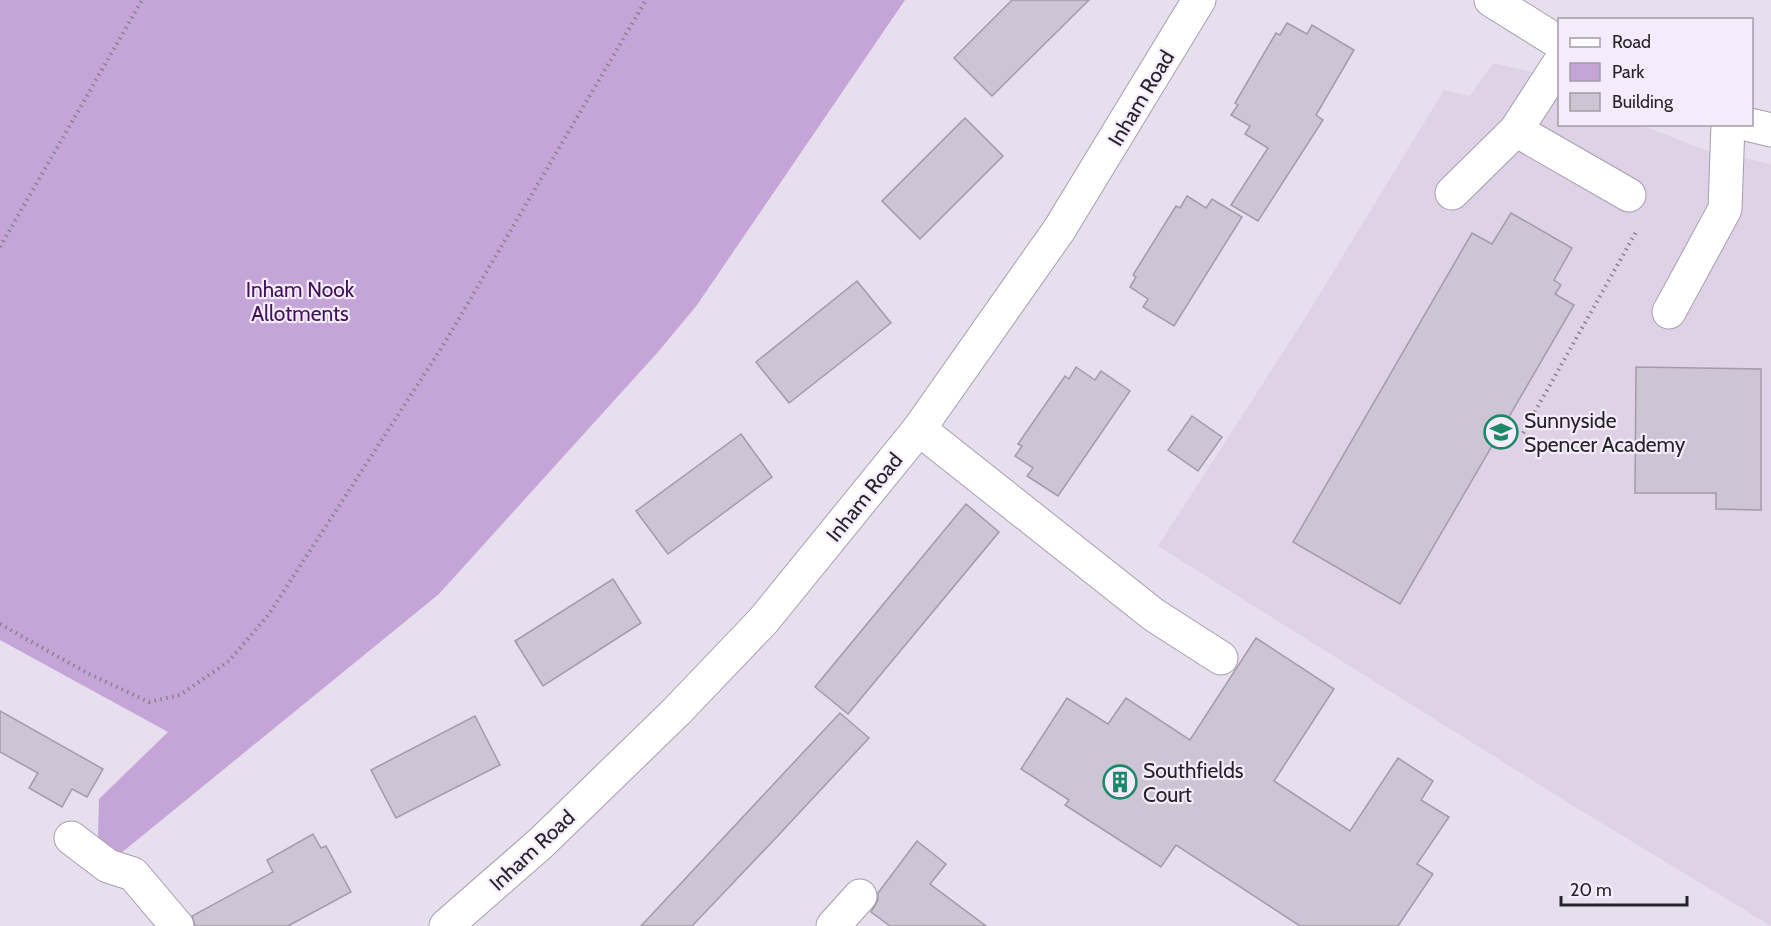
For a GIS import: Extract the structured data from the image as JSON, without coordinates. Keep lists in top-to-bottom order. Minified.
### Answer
{"streets":{"street":["Inham Road"]},"parks":["Inham Nook Allotments"],"places":{"school or university":["Sunnyside Spencer Academy"],"building":["Southfields Court"]},"legend":["Road","Park","Building"],"scale_bar":"20 m"}
